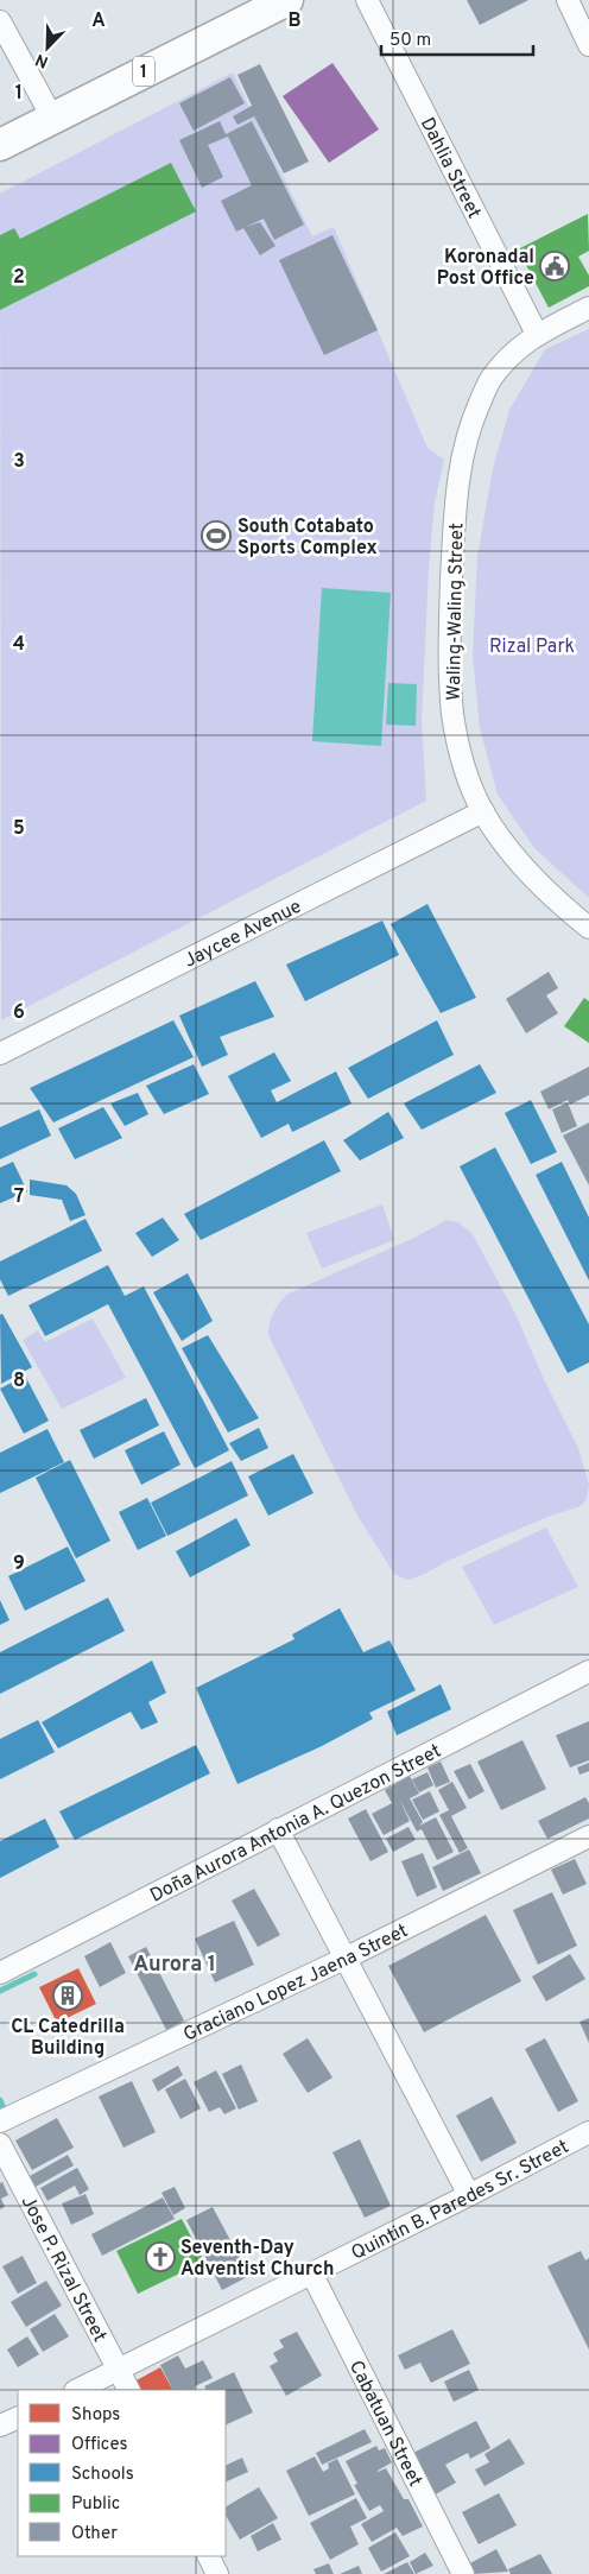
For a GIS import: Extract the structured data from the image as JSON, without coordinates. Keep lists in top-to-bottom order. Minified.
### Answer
{"streets":{"highway":["1"],"street":["Dahlia Street","Waling-Waling Street","Jaycee Avenue","Doña Aurora Antonia A. Quezon Street","Graciano Lopez Jaena Street","Quintin B. Paredes Sr. Street","Jose P. Rizal Street","Cabatuan Street"]},"crossings":[["Dahlia Street","Waling-Waling Street"],["Waling-Waling Street","Jaycee Avenue"],["Quintin B. Paredes Sr. Street","Jose P. Rizal Street"],["Quintin B. Paredes Sr. Street","Cabatuan Street"]],"districts":["Aurora 1"],"parks":["Rizal Park"],"places":{"public building":["Koronadal Post Office"],"sports":["South Cotabato Sports Complex"],"building":["CL Catedrilla Building"],"church":["Seventh-Day Adventist Church"]},"legend":["Shops","Offices","Schools","Public","Other"],"scale_bar":"50 m","north":"bottom left","grid":{"columns":["A","B"],"rows":["1","2","3","4","5","6","7","8","9"]}}
